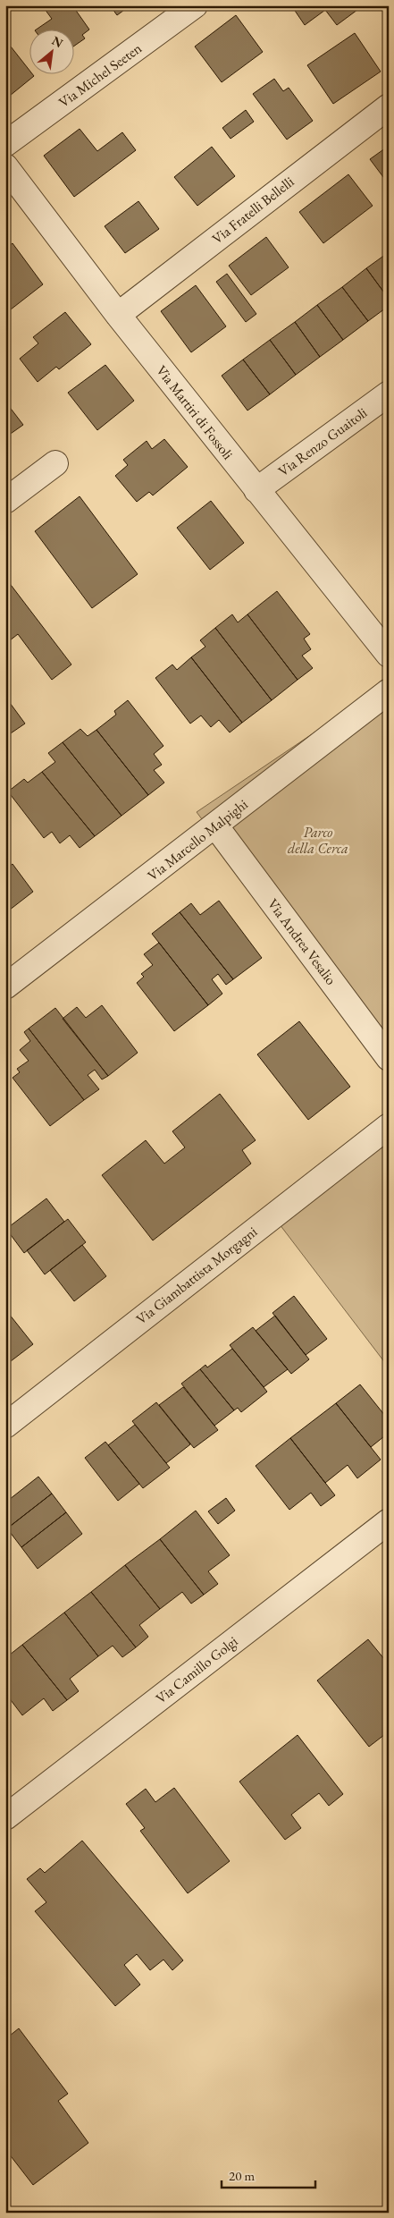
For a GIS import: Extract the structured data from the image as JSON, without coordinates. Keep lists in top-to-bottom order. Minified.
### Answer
{"streets":{"street":["Via Michel Seeten","Via Fratelli Bellelli","Via Martiri di Fossoli","Via Renzo Guaitoli","Via Marcello Malpighi","Via Andrea Vesalio","Via Giambattista Morgagni","Via Camillo Golgi"]},"crossings":[["Via Fratelli Bellelli","Via Martiri di Fossoli"],["Via Martiri di Fossoli","Via Renzo Guaitoli"],["Via Marcello Malpighi","Via Andrea Vesalio"]],"parks":["Parco della Cerca"],"scale_bar":"20 m","north":"top right"}
